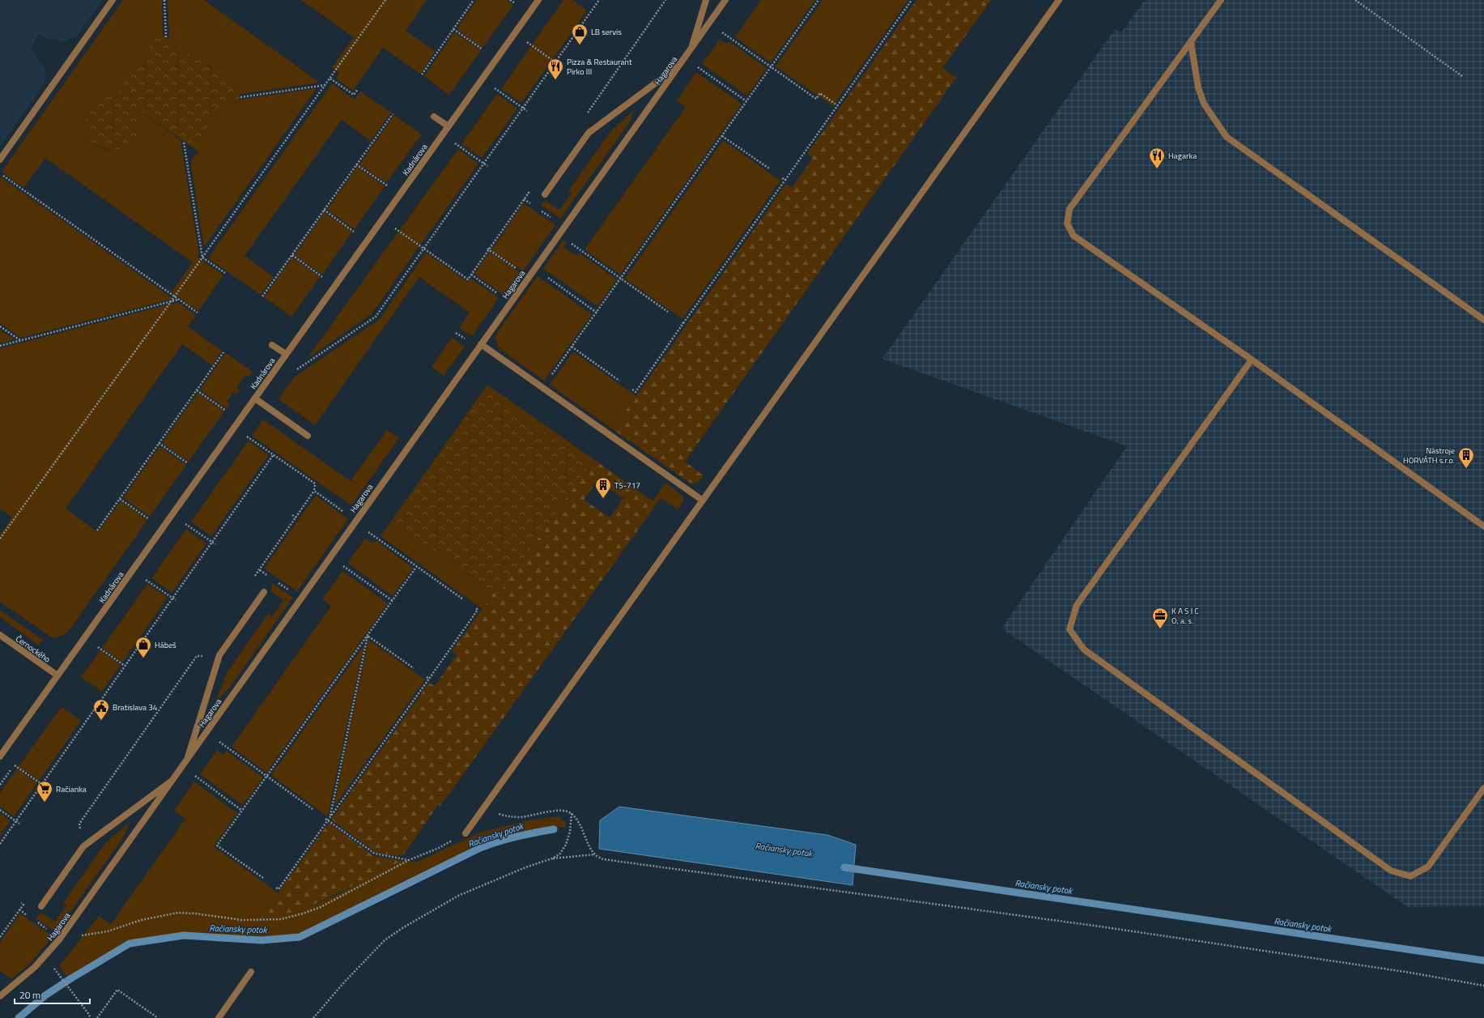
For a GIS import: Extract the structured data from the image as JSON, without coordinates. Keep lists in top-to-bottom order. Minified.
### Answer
{"streets":{"street":["Hagarova","Kadnárova","Černockého"]},"crossings":[["Kadnárova","Černockého"]],"water":["Račiansky potok"],"places":{"shop":["LB servis","Hábeš"],"restaurant":["Pizza & Restaurant Pirko III","Hagarka"],"building":["Nástroje HORVÁTH s.r.o.","TS-717"],"office":["K A S I C O, a. s."],"public building":["Bratislava 34"],"supermarket":["Račianka"]},"scale_bar":"20 m"}
